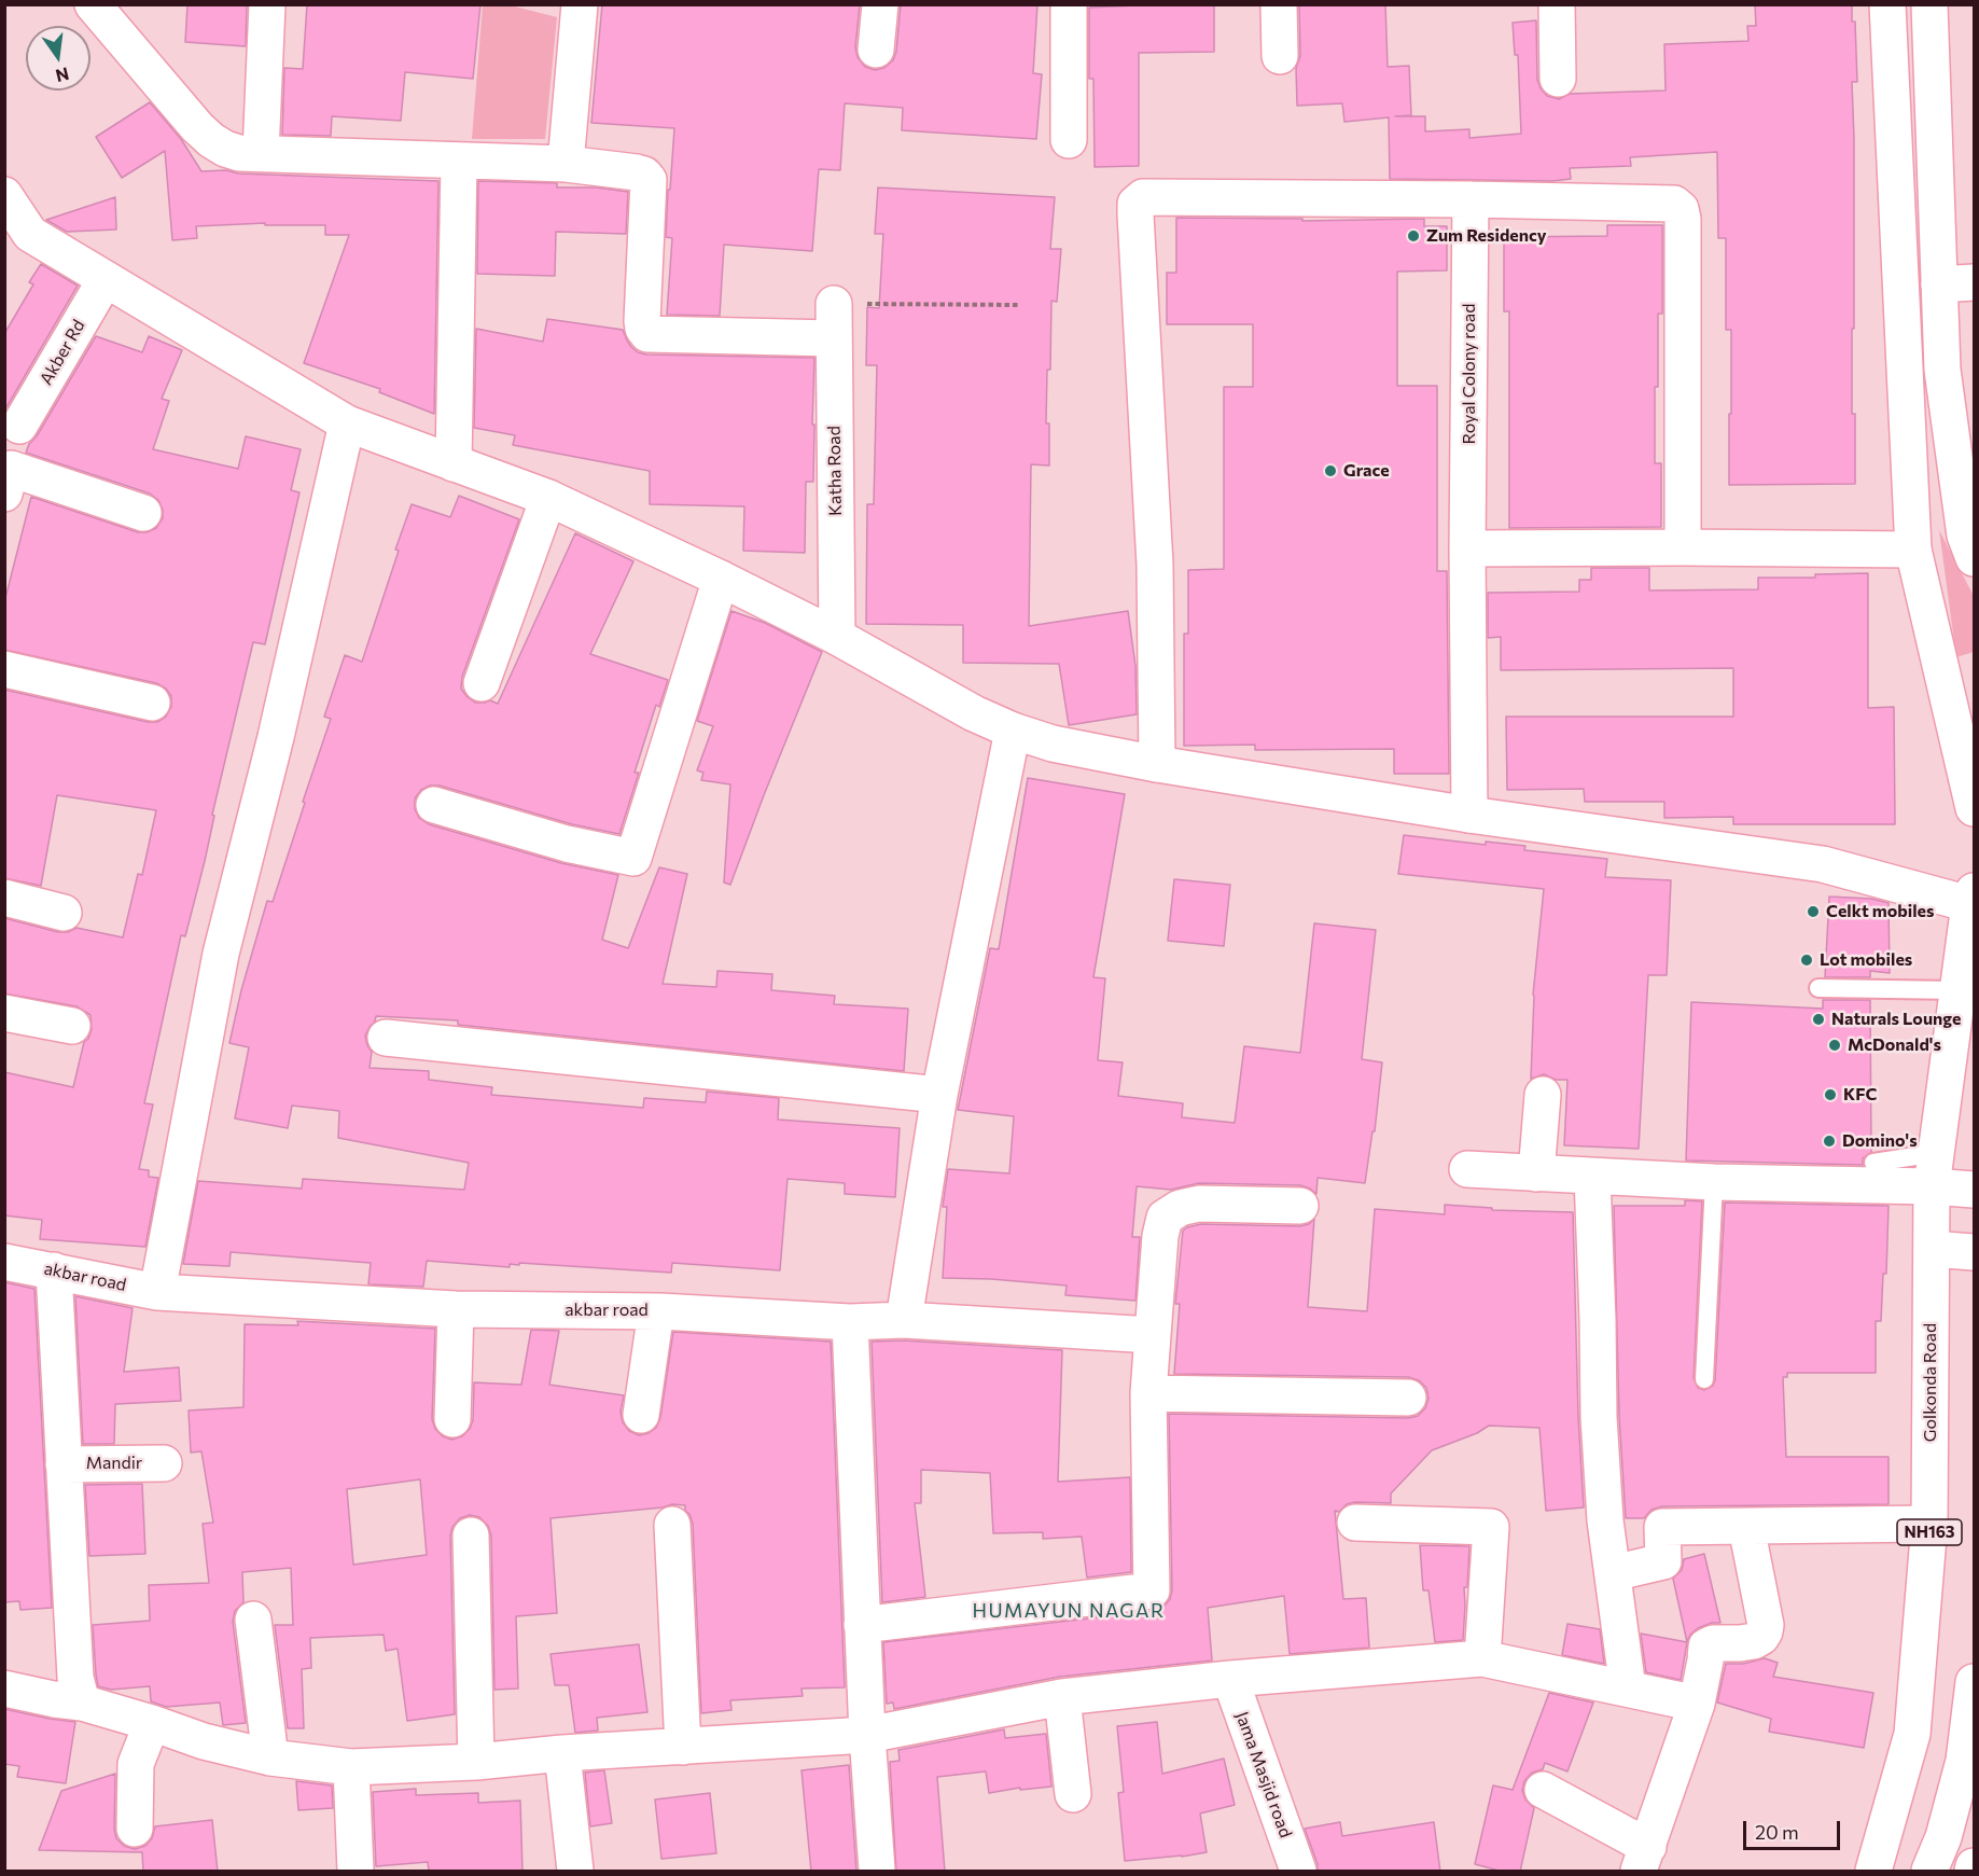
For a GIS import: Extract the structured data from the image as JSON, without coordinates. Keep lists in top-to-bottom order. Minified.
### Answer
{"streets":{"main road":["Akber Rd","Royal Colony road","Katha Road","akbar road","Golkonda Road","Mandir","NH163","Jama Masjid road"]},"districts":["HUMAYUN NAGAR"],"places":["Zum Residency","Grace","Celkt mobiles","Lot mobiles","Naturals Lounge","McDonald's","KFC","Domino's"],"scale_bar":"20 m","north":"bottom"}
